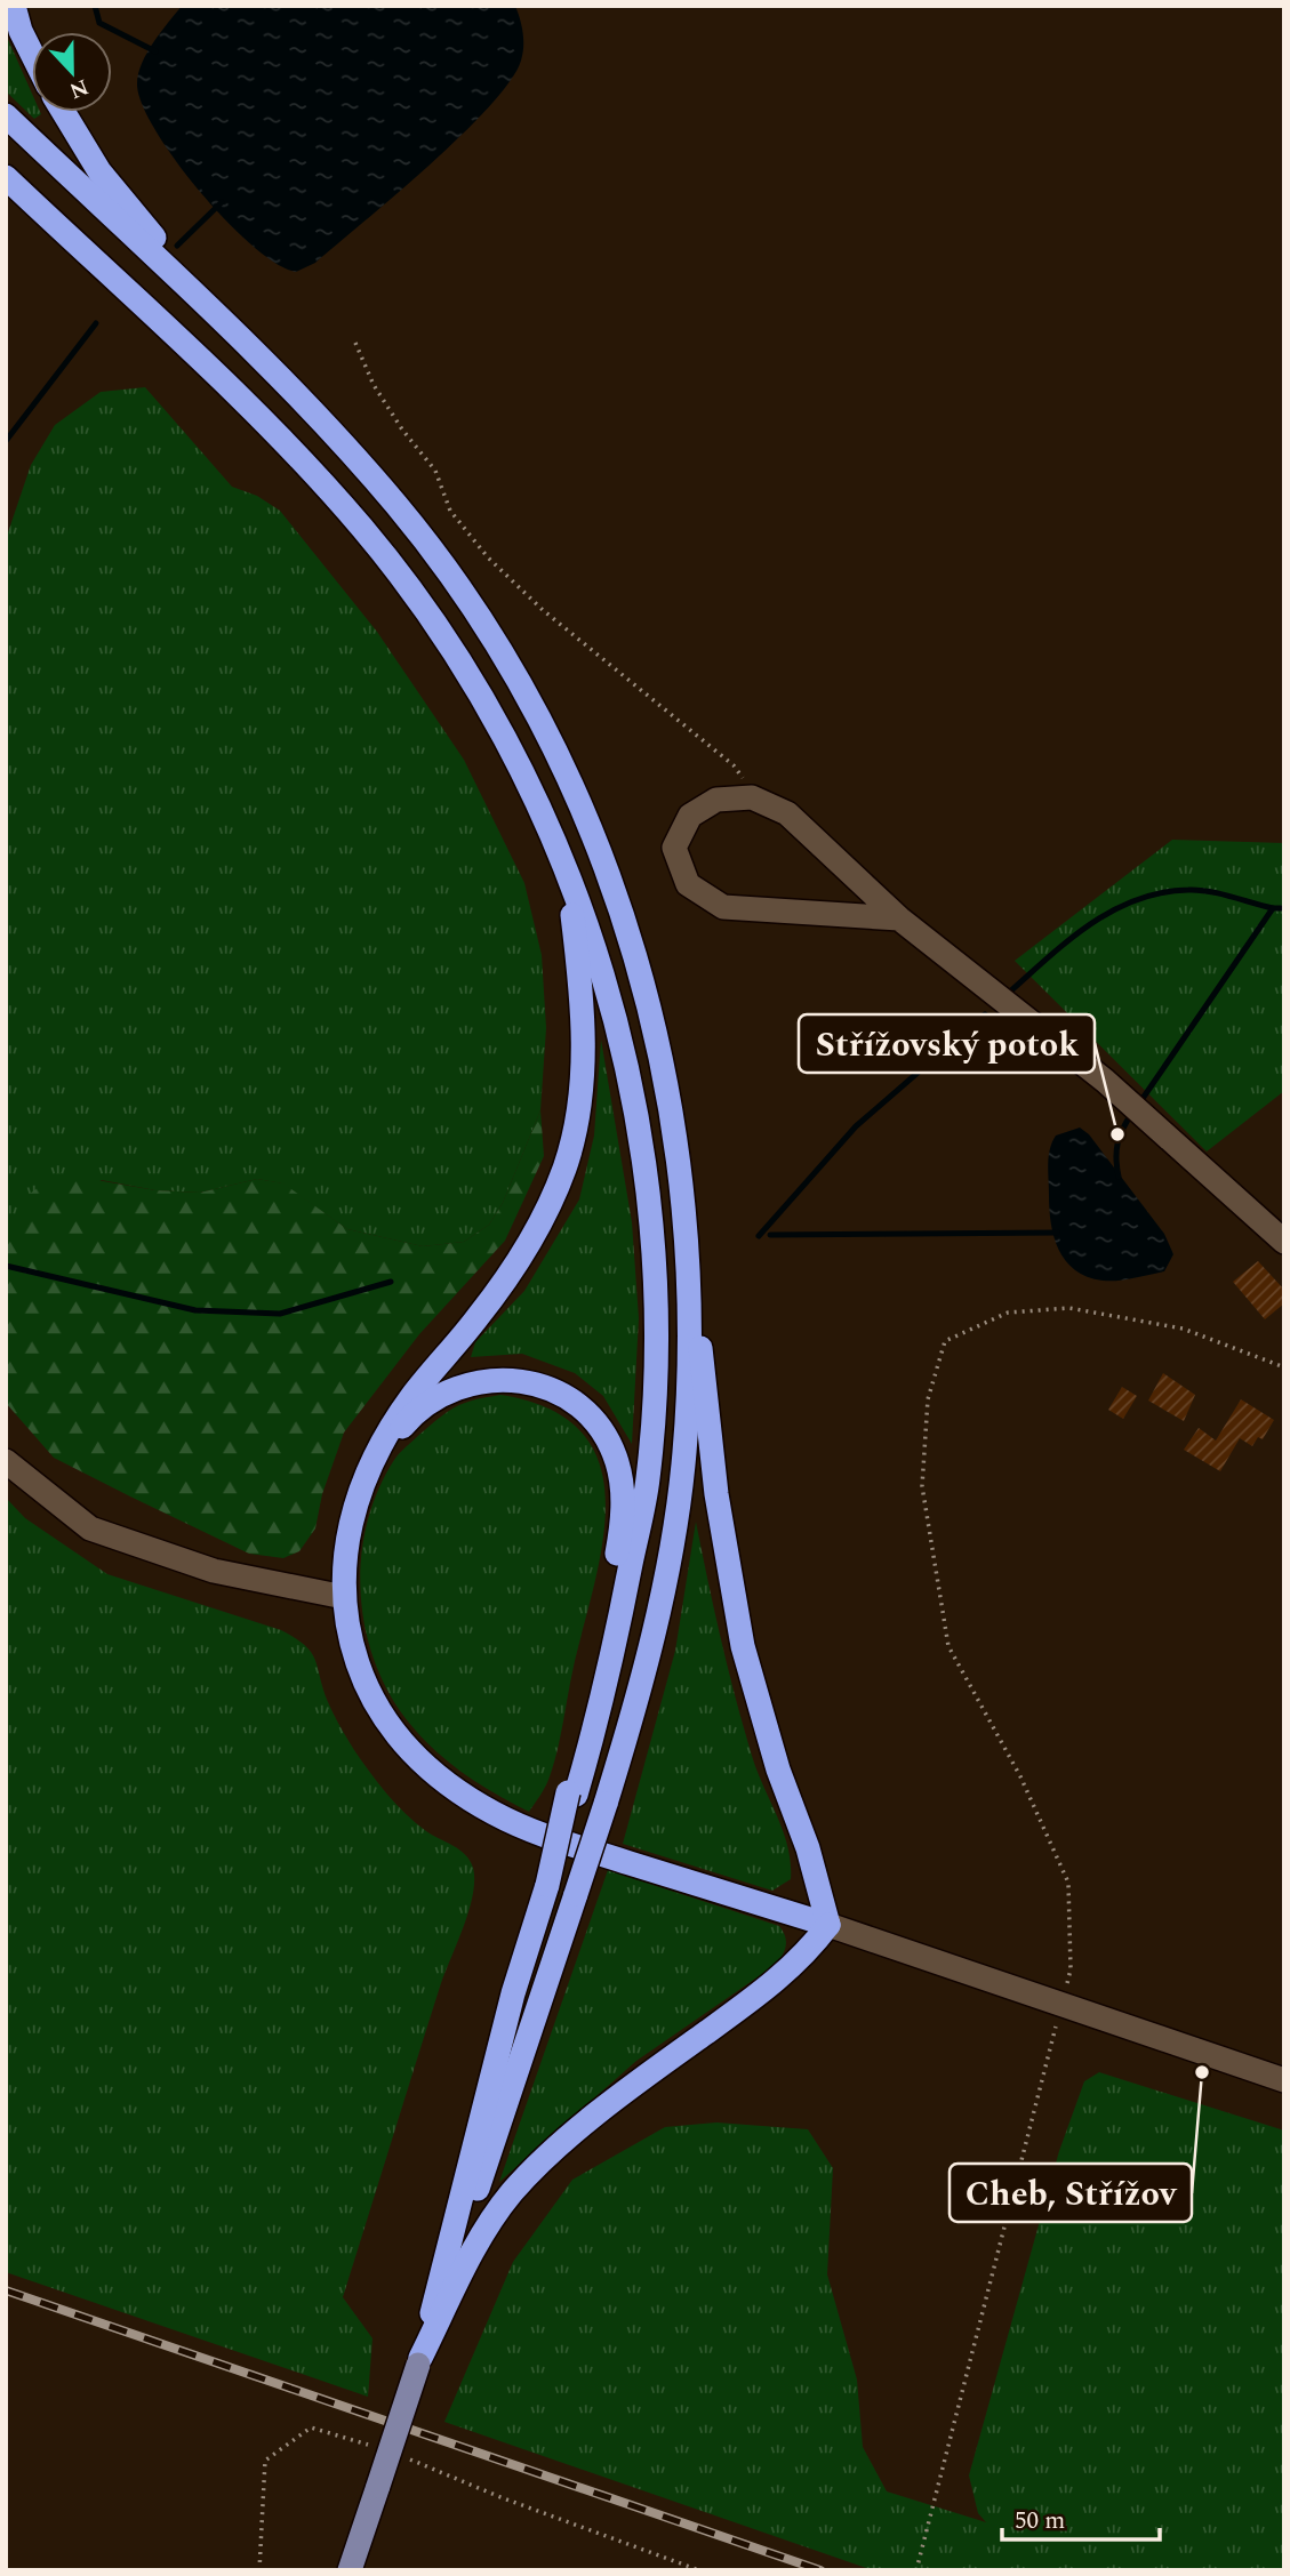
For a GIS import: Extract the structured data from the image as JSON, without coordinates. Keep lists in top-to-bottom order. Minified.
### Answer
{"places":["Střížovský potok","Cheb, Střížov"],"scale_bar":"50 m","north":"bottom"}
